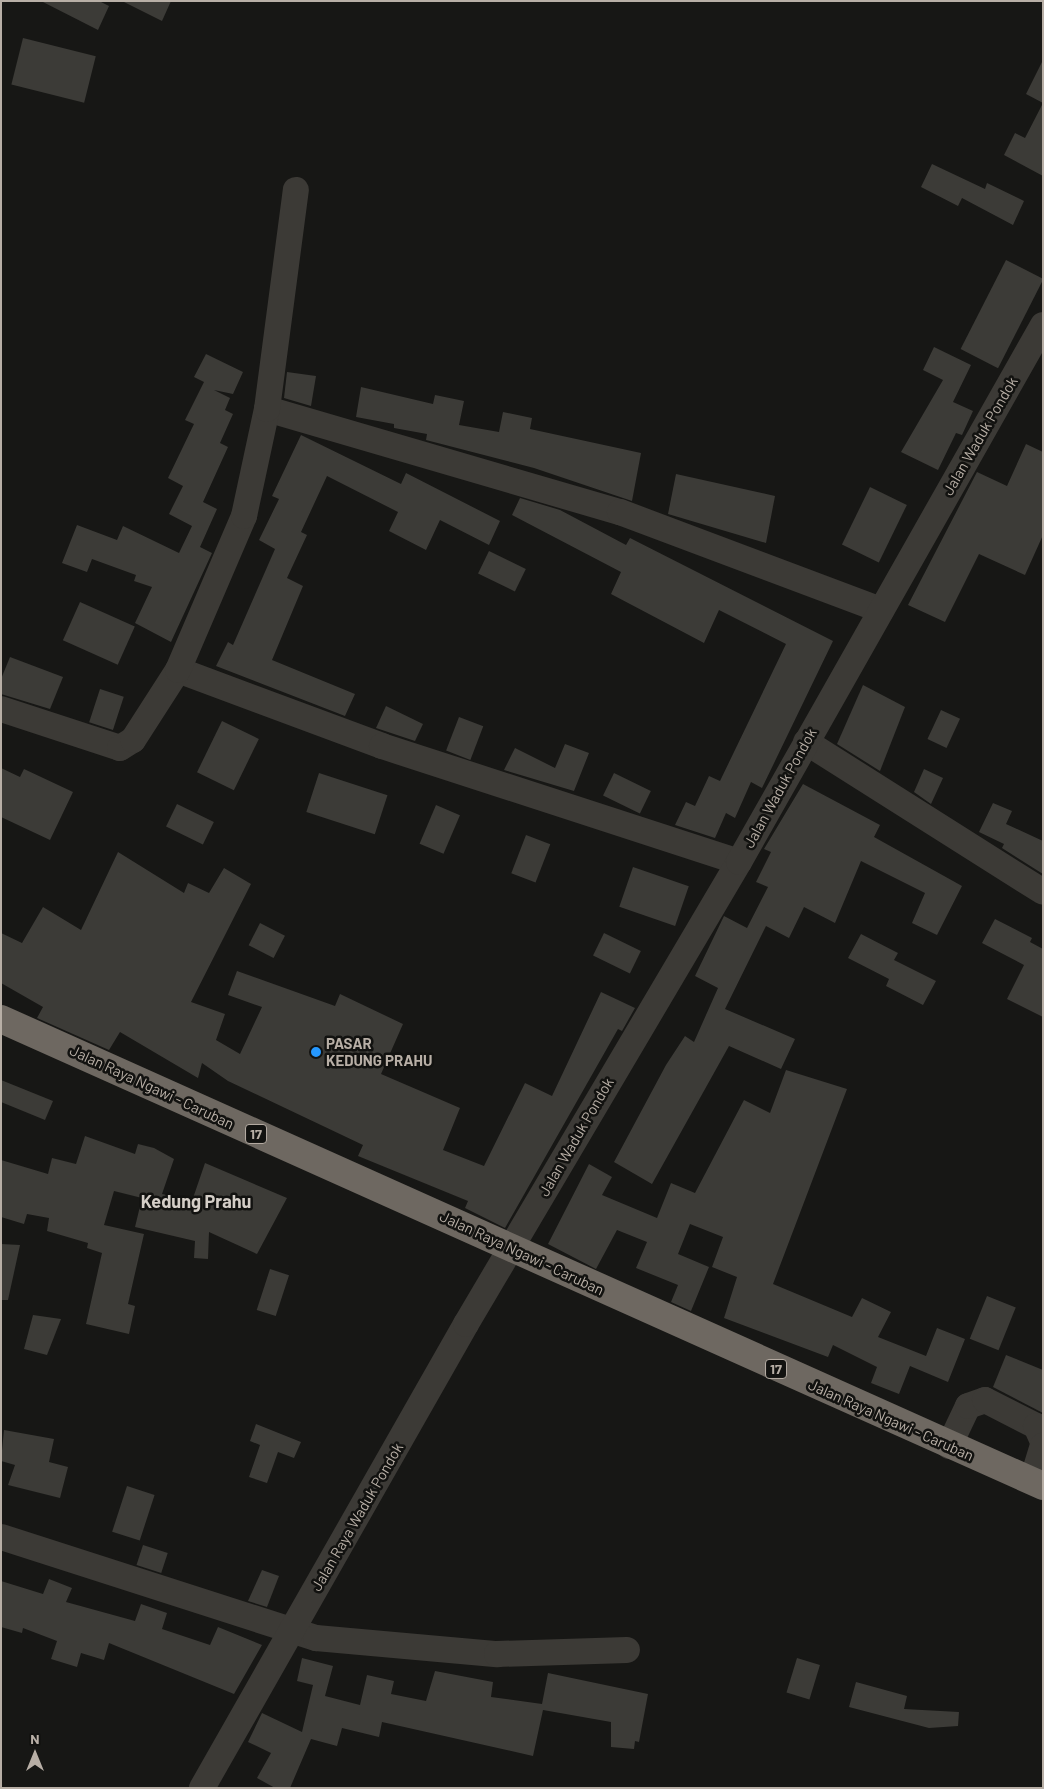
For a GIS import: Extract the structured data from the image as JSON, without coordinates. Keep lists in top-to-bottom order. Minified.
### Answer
{"streets":{"highway":["Jalan Raya Ngawi - Caruban","17"],"street":["Jalan Waduk Pondok","Jalan Raya Waduk Pondok"]},"crossings":[["Jalan Waduk Pondok","Jalan Raya Ngawi - Caruban"],["Jalan Waduk Pondok","Jalan Raya Waduk Pondok"],["Jalan Raya Ngawi - Caruban","Jalan Raya Waduk Pondok"]],"districts":["Kedung Prahu"],"places":["PASAR KEDUNG PRAHU"],"north":"top"}
